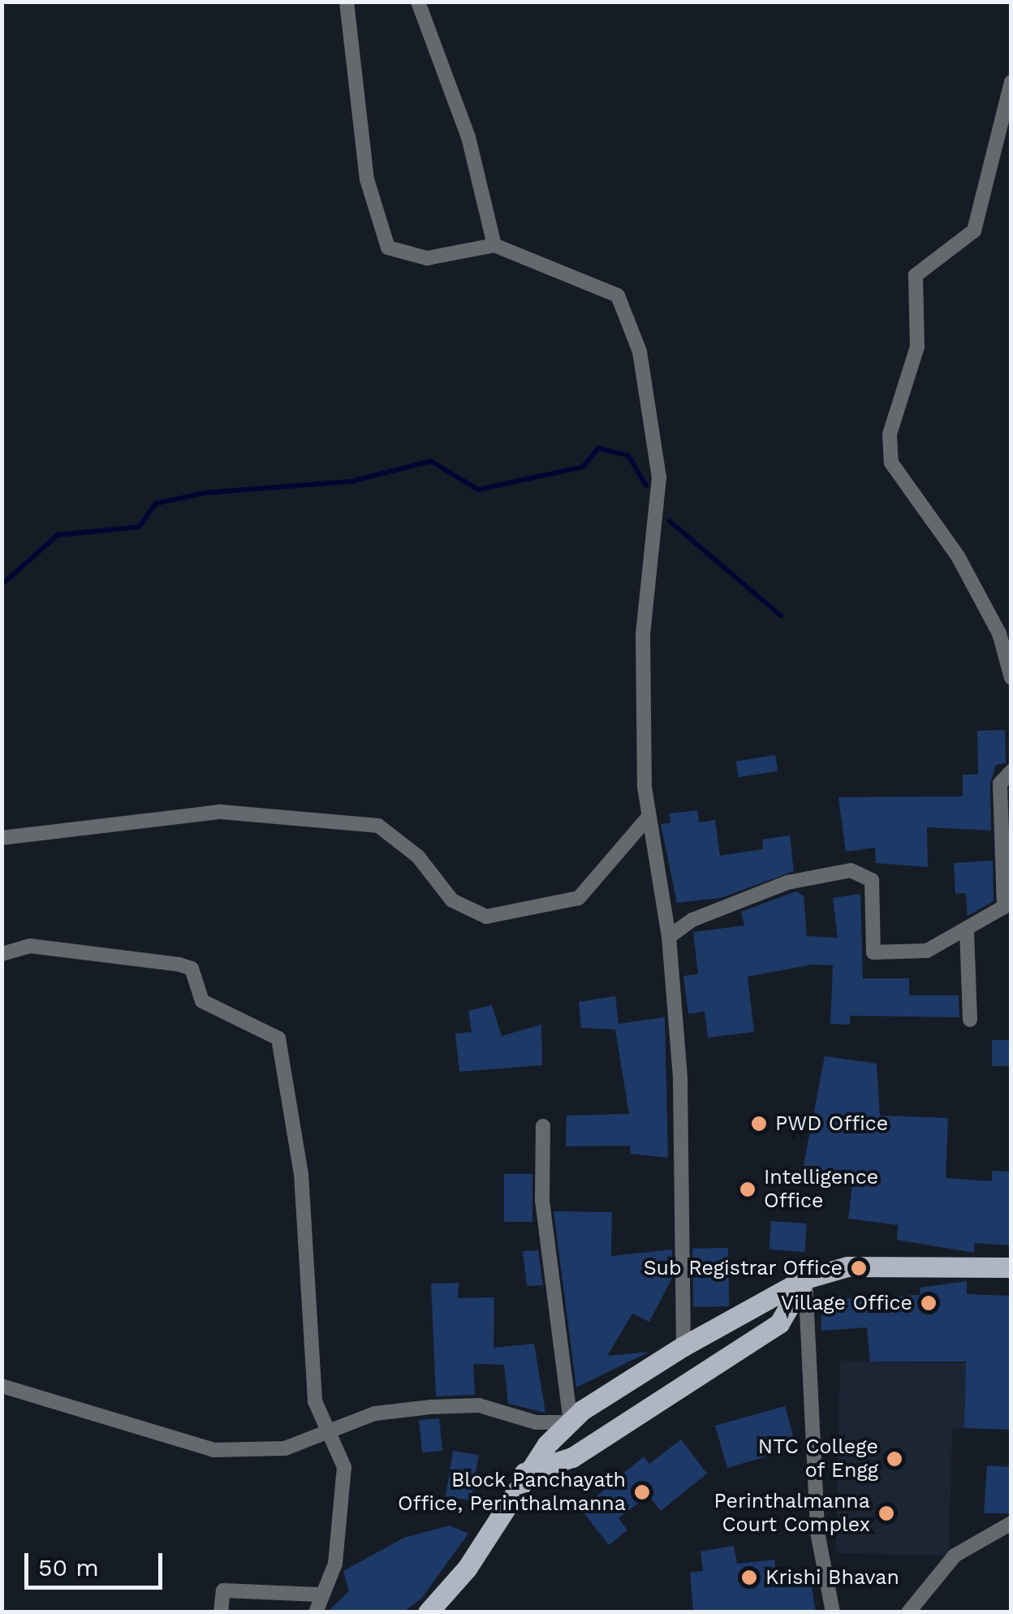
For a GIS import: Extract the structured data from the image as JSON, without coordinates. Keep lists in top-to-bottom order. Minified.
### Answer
{"places":["PWD Office","Intelligence Office","Sub Registrar Office","Village Office","NTC College of Engg","Block Panchayath Office, Perinthalmanna","Perinthalmanna Court Complex","Krishi Bhavan"],"scale_bar":"50 m"}
